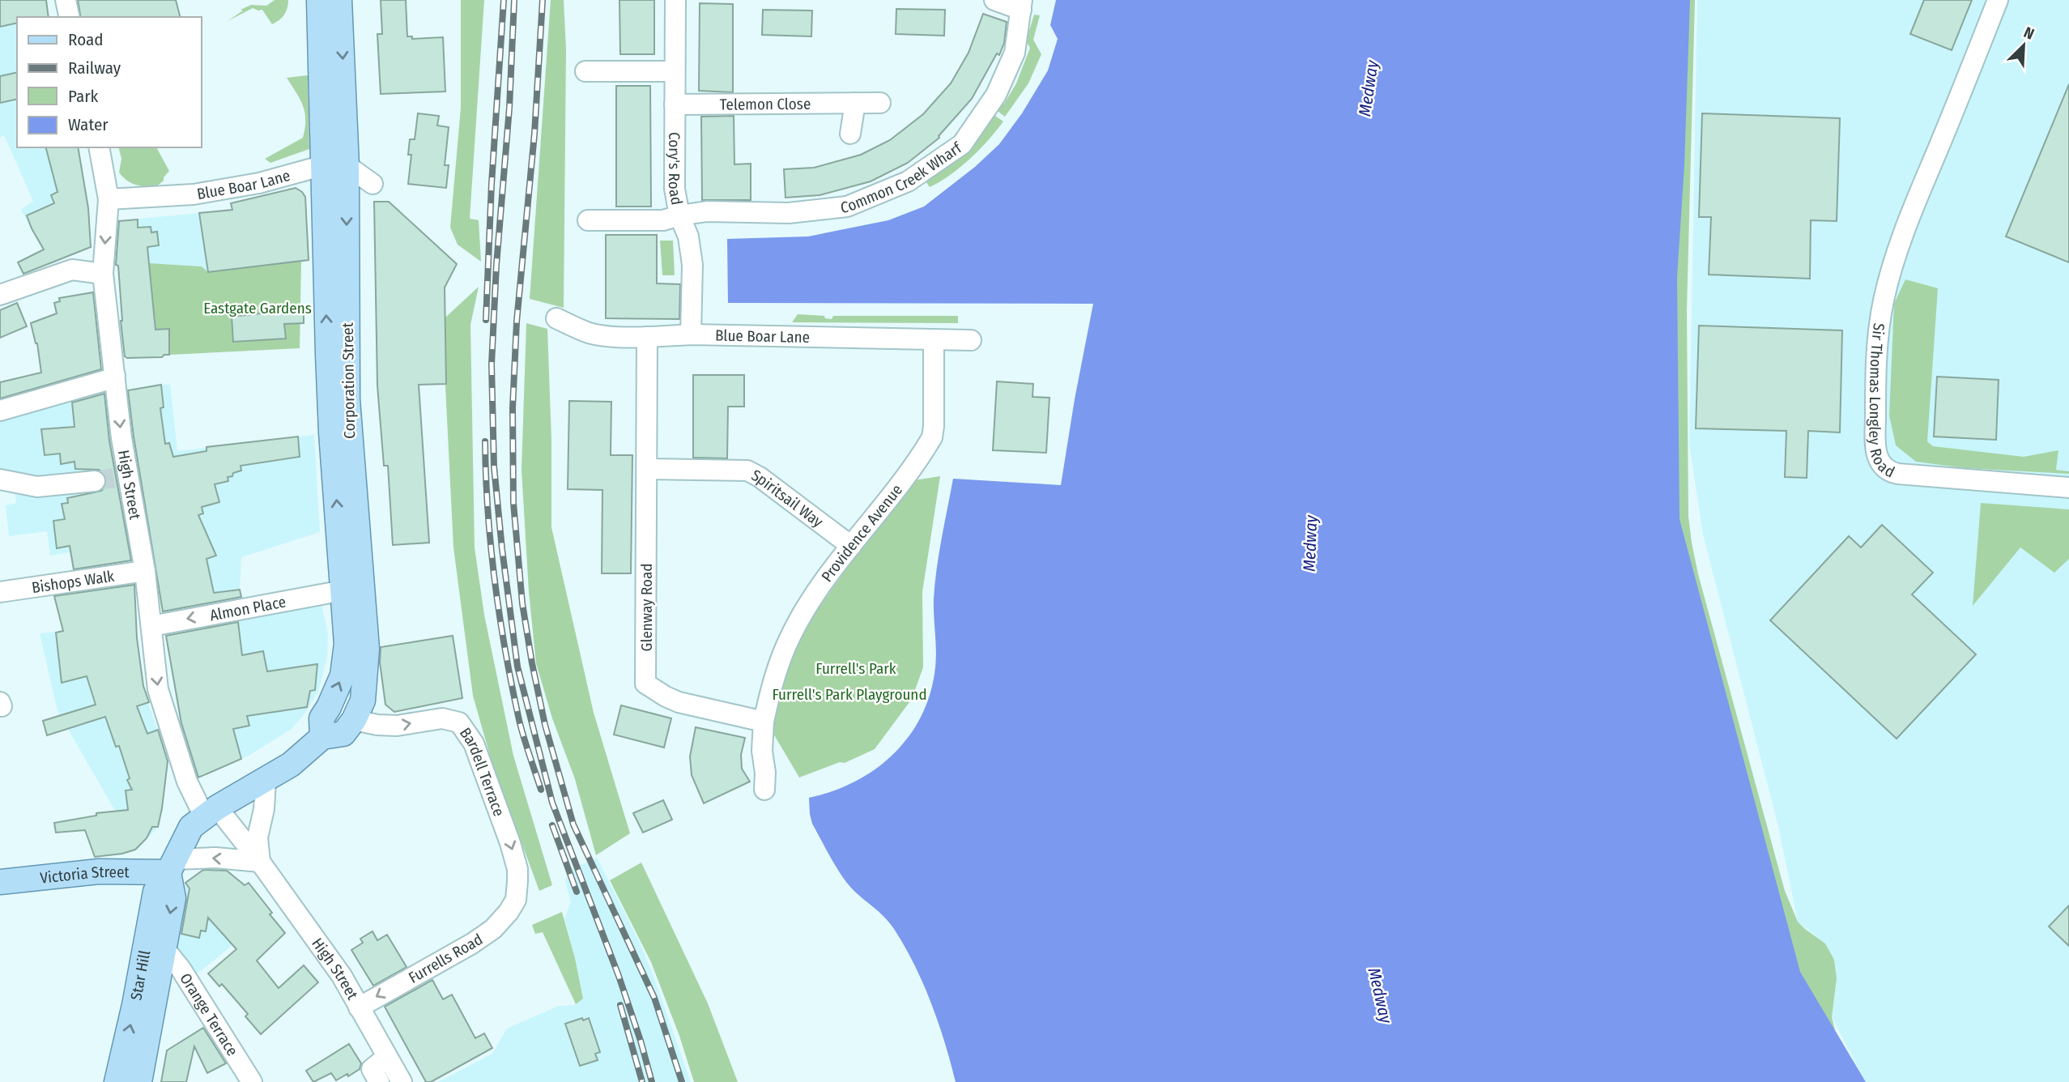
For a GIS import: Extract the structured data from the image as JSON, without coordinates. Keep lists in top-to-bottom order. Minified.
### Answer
{"streets":{"main road":["Corporation Street","Victoria Street","Star Hill"],"street":["Telemon Close","Cory's Road","Common Creek Wharf","Blue Boar Lane","Sir Thomas Longley Road","High Street","Spiritsail Way","Providence Avenue","Bishops Walk","Almon Place","Glenway Road","Bardell Terrace","Furrells Road","Orange Terrace"]},"crossings":[["Telemon Close","Cory's Road"],["Cory's Road","Common Creek Wharf"],["Cory's Road","Blue Boar Lane"],["Blue Boar Lane","Corporation Street"],["Blue Boar Lane","High Street"],["Blue Boar Lane","Providence Avenue"],["Blue Boar Lane","Glenway Road"],["Corporation Street","Almon Place"],["Corporation Street","Bardell Terrace"],["High Street","Bishops Walk"],["High Street","Almon Place"],["High Street","Furrells Road"],["High Street","Star Hill"],["Spiritsail Way","Providence Avenue"],["Spiritsail Way","Glenway Road"],["Providence Avenue","Glenway Road"],["Bardell Terrace","Furrells Road"],["Victoria Street","Star Hill"],["Star Hill","Orange Terrace"]],"one_way":["High Street","Almon Place","Bardell Terrace","Furrells Road"],"water":["Medway"],"parks":["Eastgate Gardens","Furrell's Park","Furrell's Park Playground"],"legend":["Road","Railway","Park","Water"],"north":"top right"}
